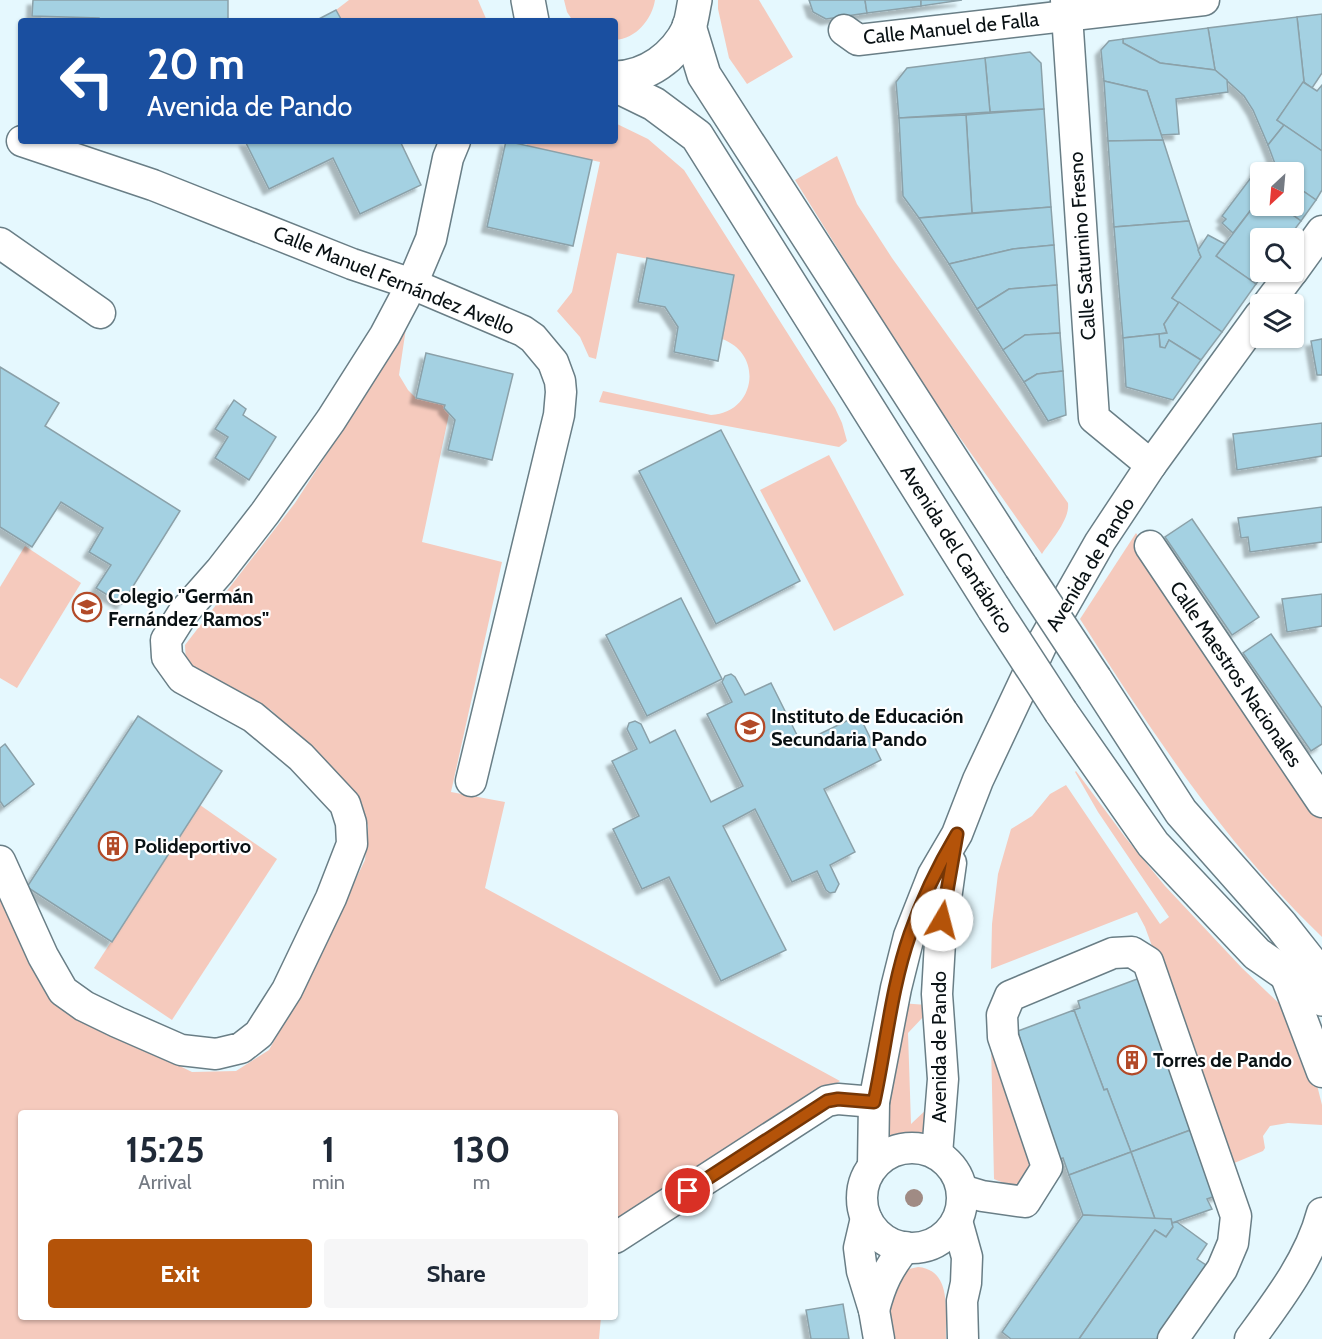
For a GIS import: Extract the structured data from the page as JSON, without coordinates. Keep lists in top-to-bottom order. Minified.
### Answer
{"streets":{"main road":["Avenida del Cantábrico"],"street":["Calle Manuel de Falla","Calle Saturnino Fresno","Calle Manuel Fernández Avello","Avenida de Pando","Calle Maestros Nacionales"]},"crossings":[["Calle Manuel de Falla","Calle Saturnino Fresno"],["Calle Saturnino Fresno","Avenida de Pando"]],"places":{"school or university":["Colegio \"Germán Fernández Ramos\"","Instituto de Educación Secundaria Pando"],"building":["Polideportivo","Torres de Pando"]},"north":"bottom left","page":{"turn":["20 m","Avenida de Pando"],"eta":["15:25","Arrival","1","min","130","m"],"buttons":["Exit","Share"]}}
